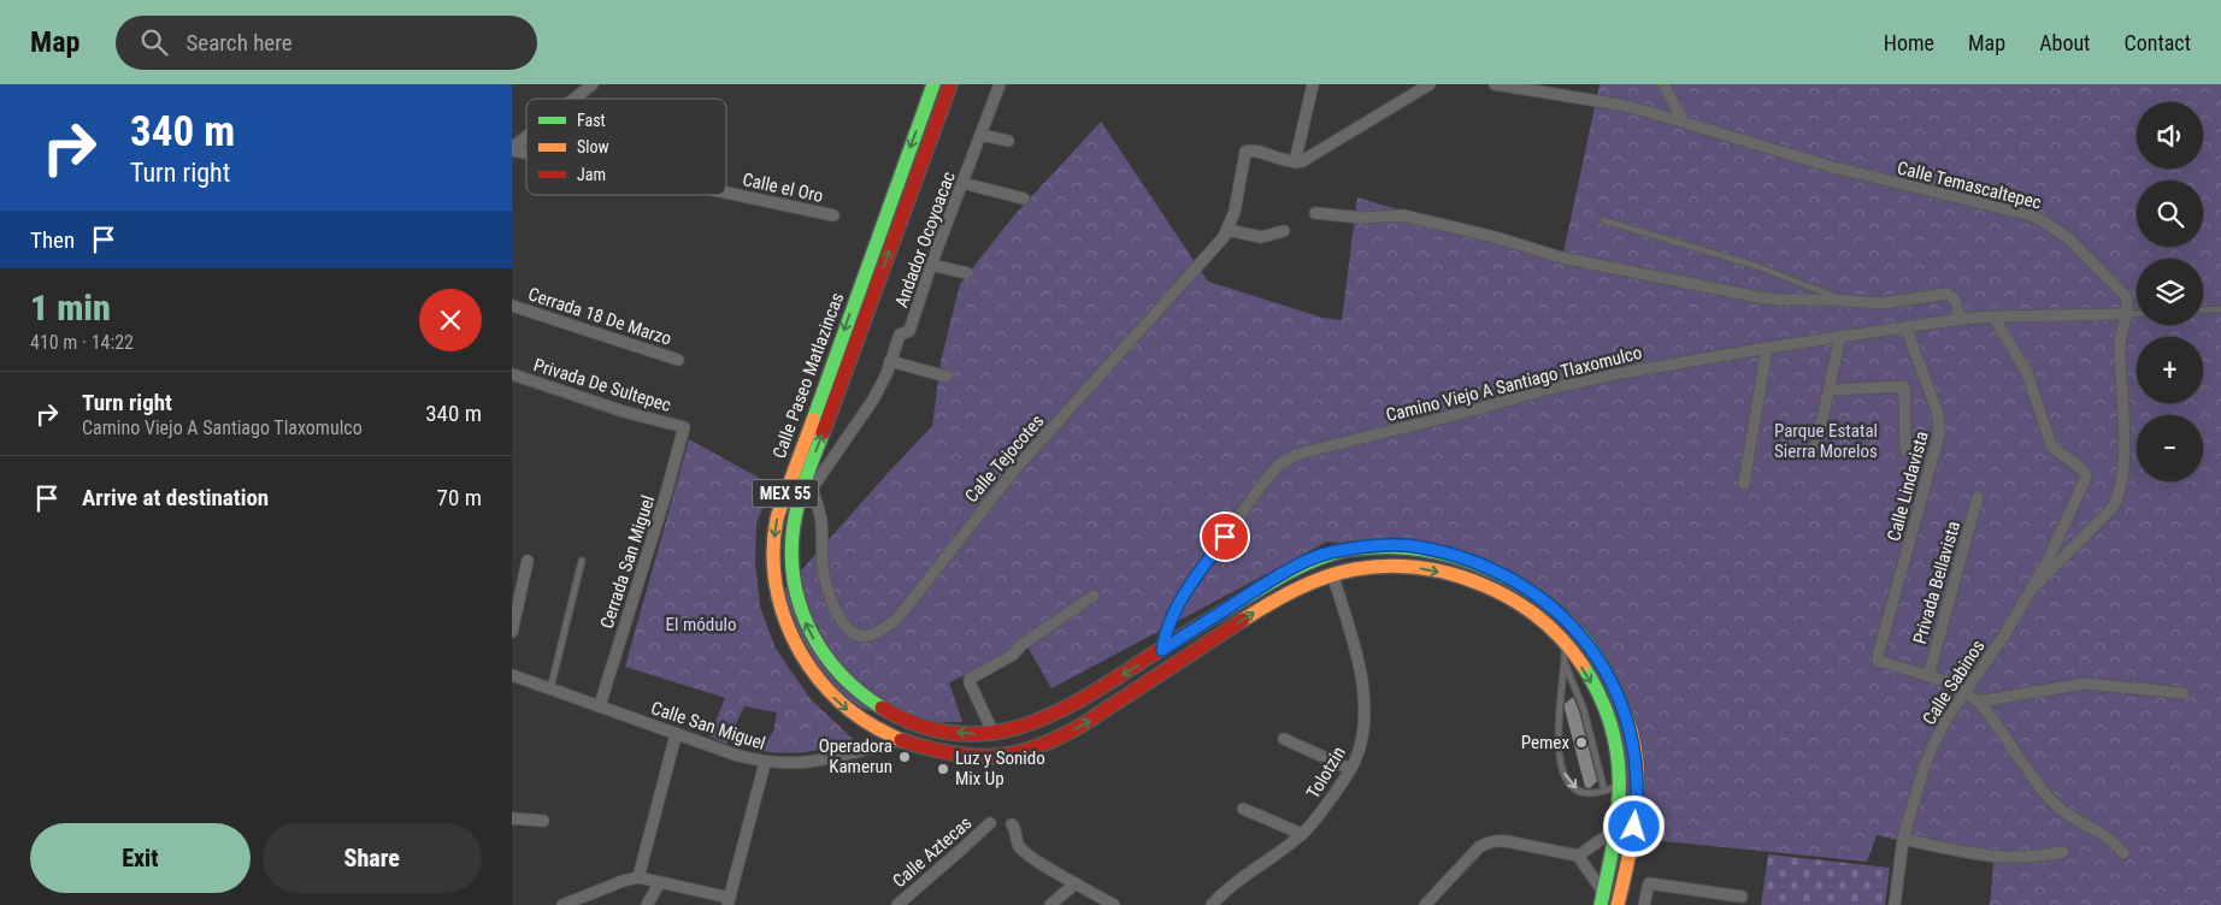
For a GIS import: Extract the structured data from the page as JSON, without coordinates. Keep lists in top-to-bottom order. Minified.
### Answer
{"streets":{"highway":["Calle Paseo Matlazincas","MEX 55"],"street":["Calle Temascaltepec","Calle el Oro","Andador Ocoyoacac","Cerrada 18 De Marzo","Camino Viejo A Santiago Tlaxomulco","Privada De Sultepec","Calle Tejocotes","Calle Lindavista","Cerrada San Miguel","Privada Bellavista","Calle Sabinos","Calle San Miguel","Tolotzin","Calle Aztecas"]},"crossings":[["Calle Temascaltepec","Camino Viejo A Santiago Tlaxomulco"],["Calle Temascaltepec","Calle Sabinos"],["Andador Ocoyoacac","Calle Paseo Matlazincas"],["Andador Ocoyoacac","Calle Tejocotes"],["Calle Paseo Matlazincas","Camino Viejo A Santiago Tlaxomulco"],["Calle Paseo Matlazincas","Calle Tejocotes"],["Calle Paseo Matlazincas","Calle San Miguel"],["Calle Paseo Matlazincas","Tolotzin"],["Camino Viejo A Santiago Tlaxomulco","Calle Lindavista"],["Privada De Sultepec","Cerrada San Miguel"],["Calle Lindavista","Privada Bellavista"],["Cerrada San Miguel","Calle San Miguel"]],"parks":["Parque Estatal Sierra Morelos","El módulo"],"places":["Pemex","Operadora Kamerun","Luz y Sonido Mix Up"],"legend":["Fast","Slow","Jam"],"page":{"header":"Map","search":"Search here","nav":["Home","Map","About","Contact"],"turn":["340 m","Turn right"],"map_buttons":["+","−"],"then":"Then","heading":["1 min","410 m · 14:22"],"list":[{"name":"Turn right","note":"Camino Viejo A Santiago Tlaxomulco","value":"340 m"},{"name":"Arrive at destination","value":"70 m"}],"buttons":["Exit","Share"]}}
